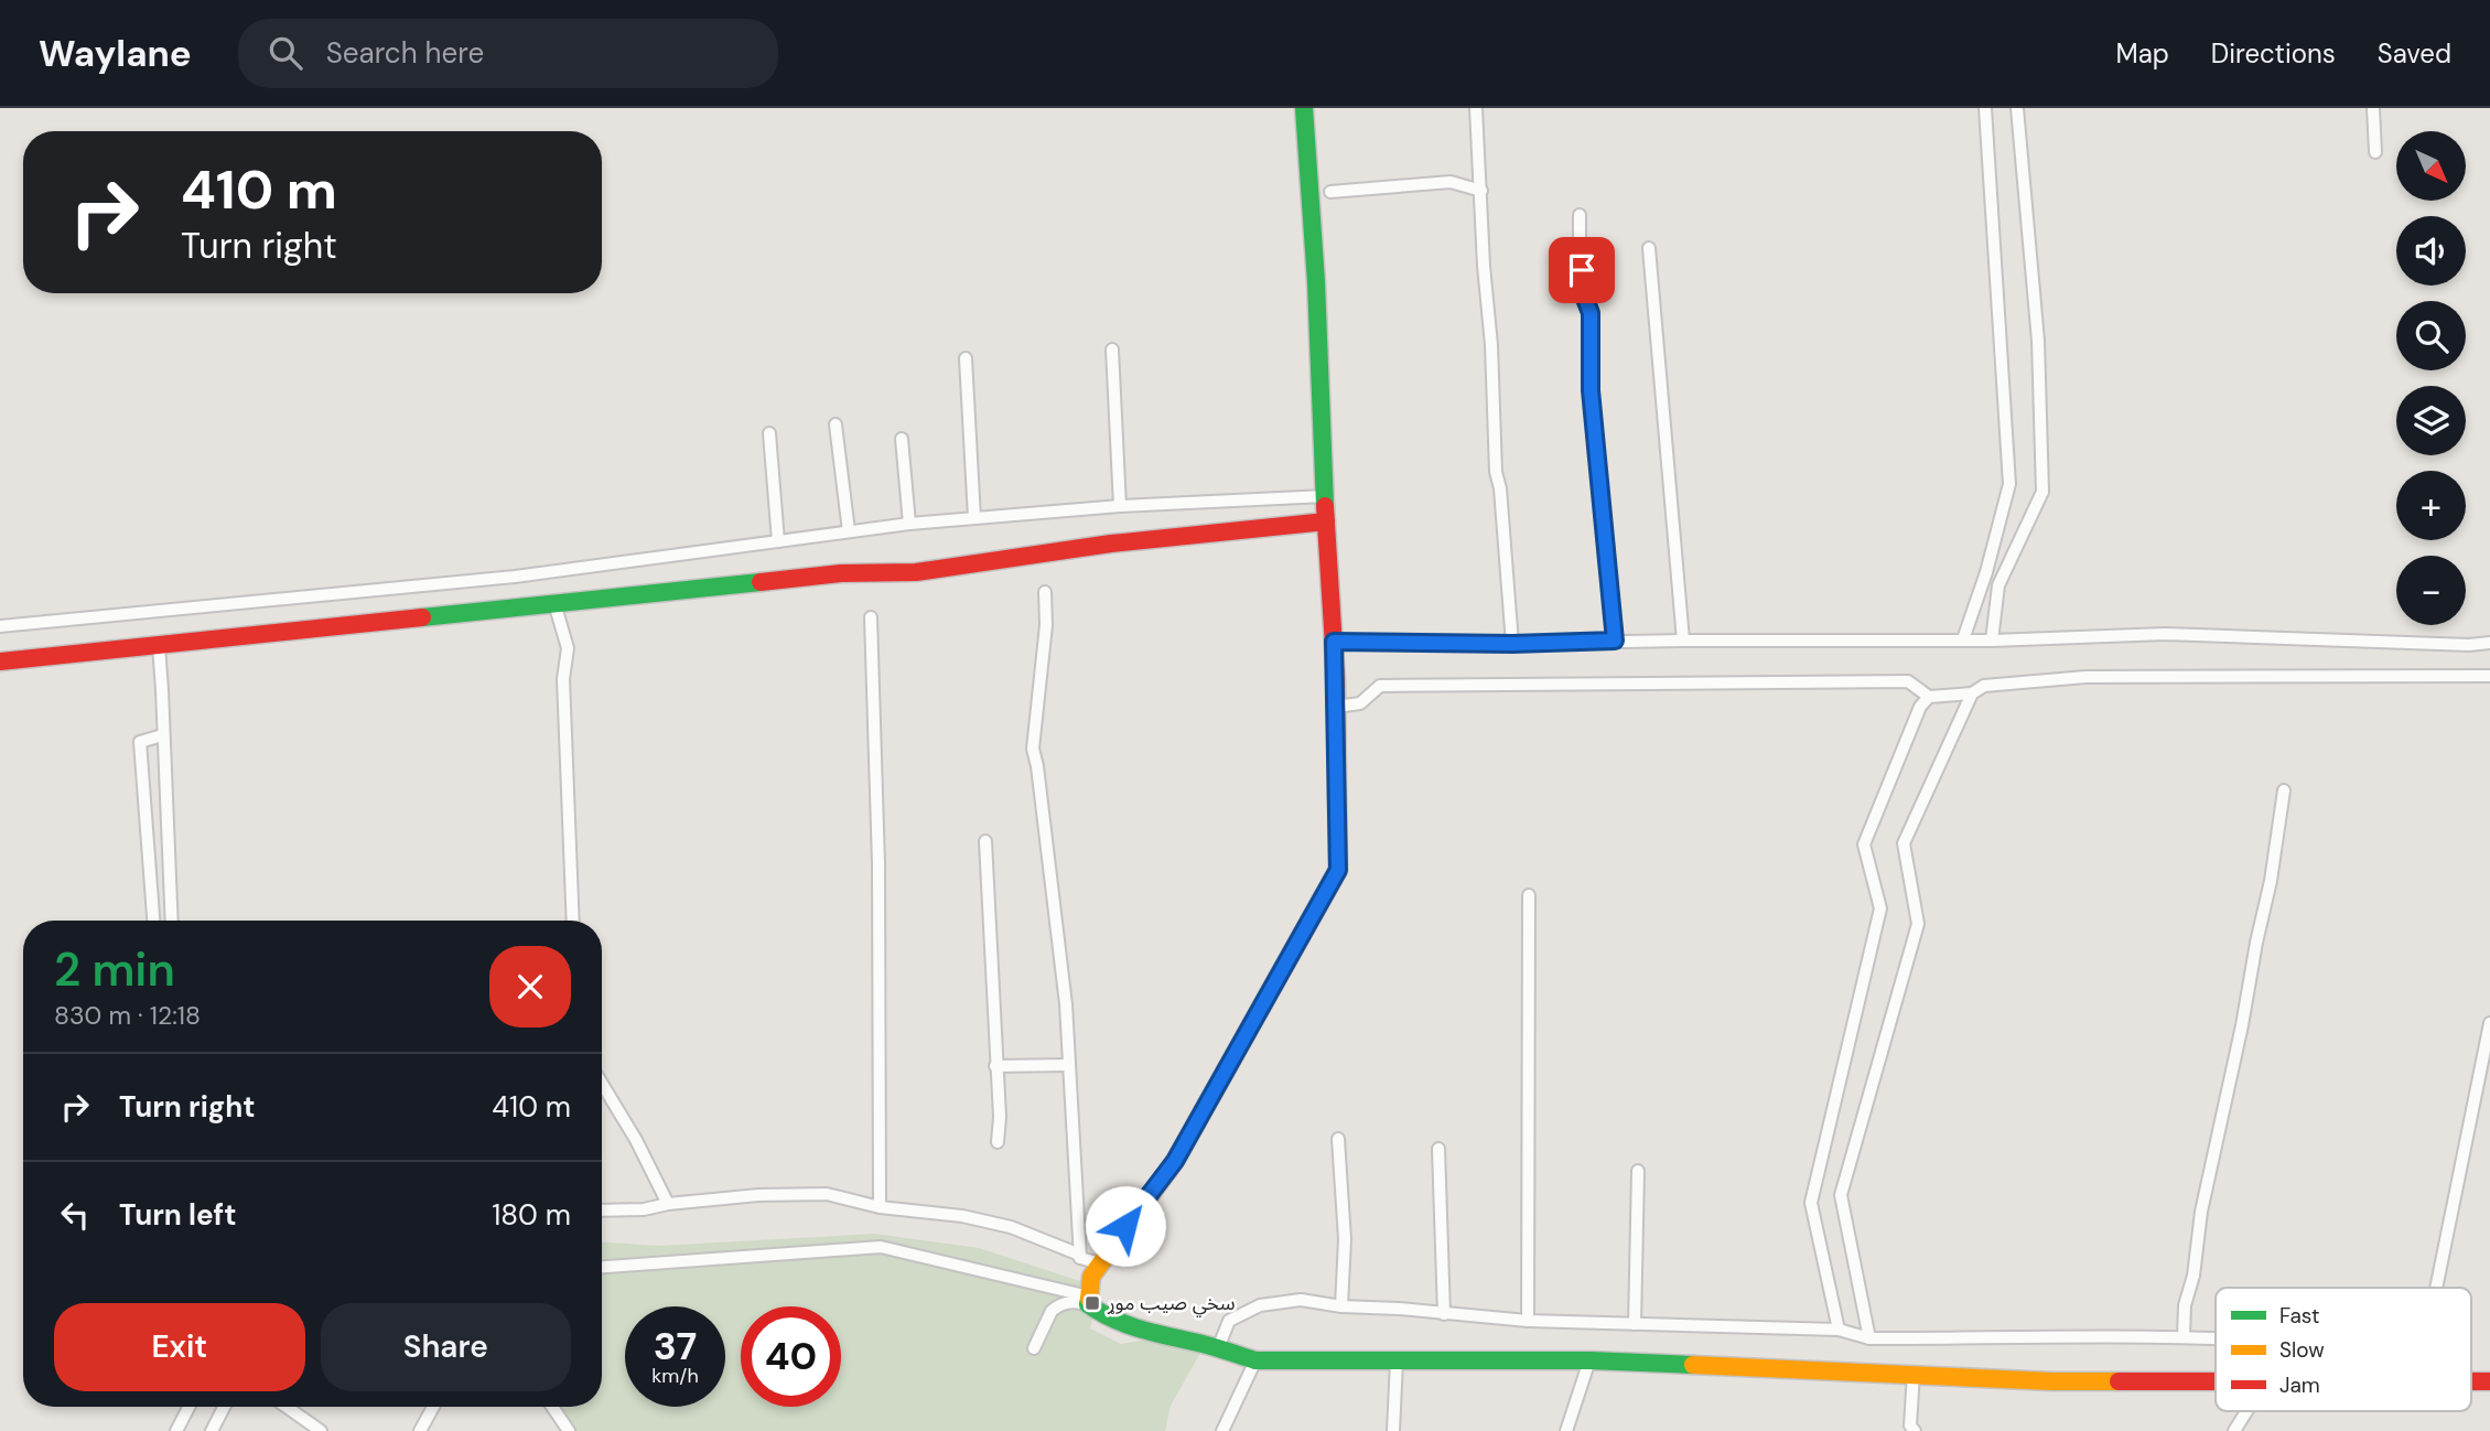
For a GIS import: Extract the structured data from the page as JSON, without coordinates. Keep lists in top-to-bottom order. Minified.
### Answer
{"places":{"transit":["سخي صیب موړ"]},"legend":["Fast","Slow","Jam"],"north":"bottom right","page":{"header":"Waylane","search":"Search here","nav":["Map","Directions","Saved"],"map_buttons":["+","−"],"turn":["410 m","Turn right"],"heading":["2 min","830 m · 12:18"],"list":[{"name":"Turn right","value":"410 m"},{"name":"Turn left","value":"180 m"}],"buttons":["Exit","Share"],"speed":"37 km/h","limit":"40"}}
